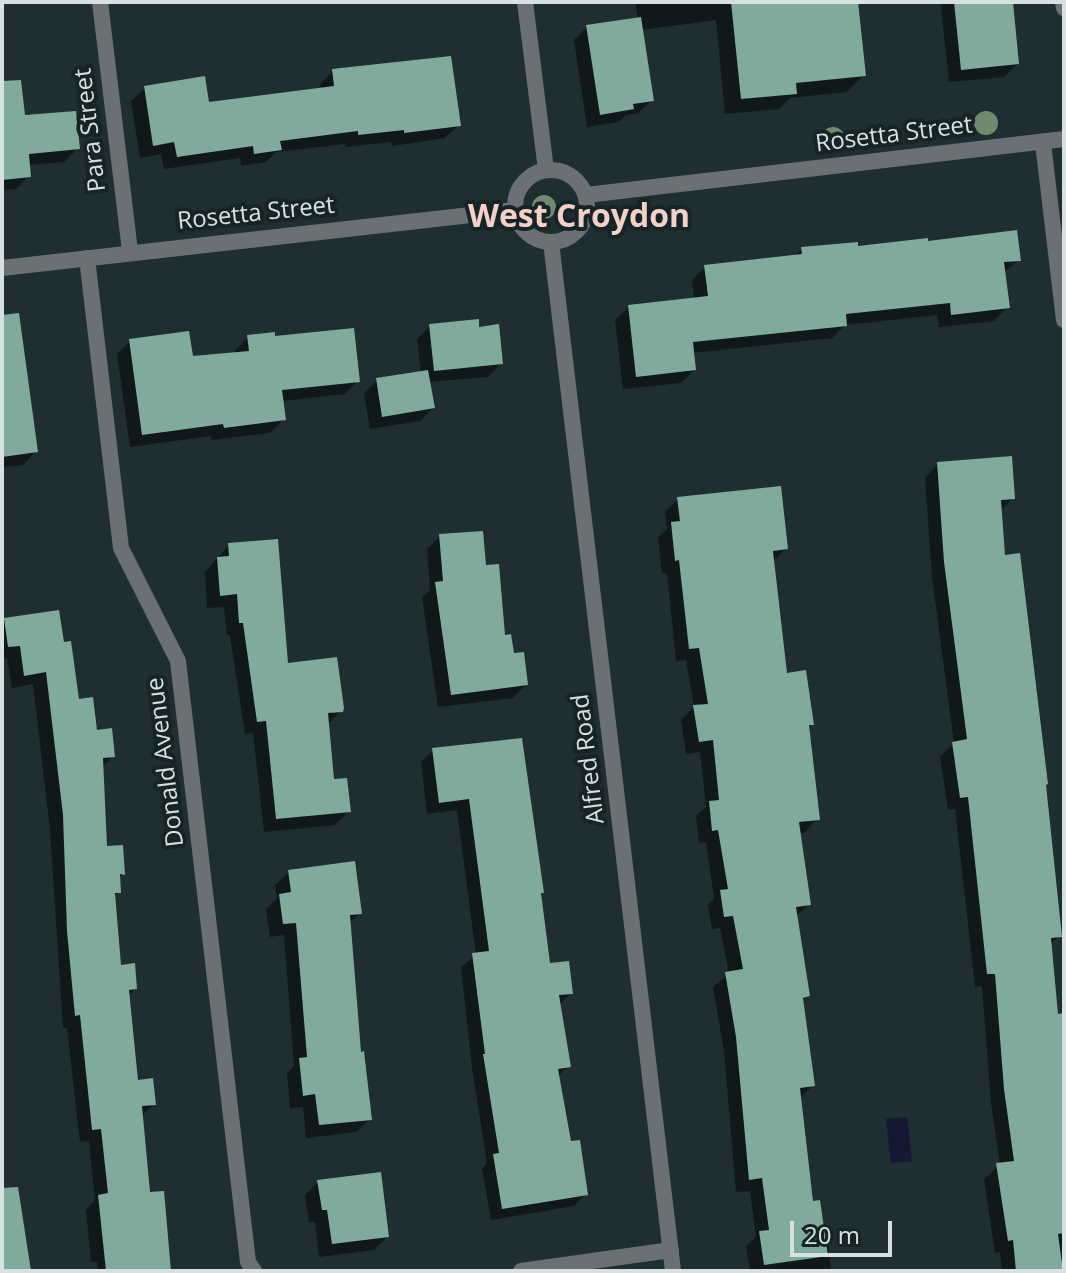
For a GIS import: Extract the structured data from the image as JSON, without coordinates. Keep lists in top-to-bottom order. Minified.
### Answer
{"streets":{"street":["Para Street","Rosetta Street","Alfred Road","Donald Avenue"]},"crossings":[["Para Street","Rosetta Street"],["Rosetta Street","Alfred Road"],["Rosetta Street","Donald Avenue"]],"districts":["West Croydon"],"scale_bar":"20 m"}
